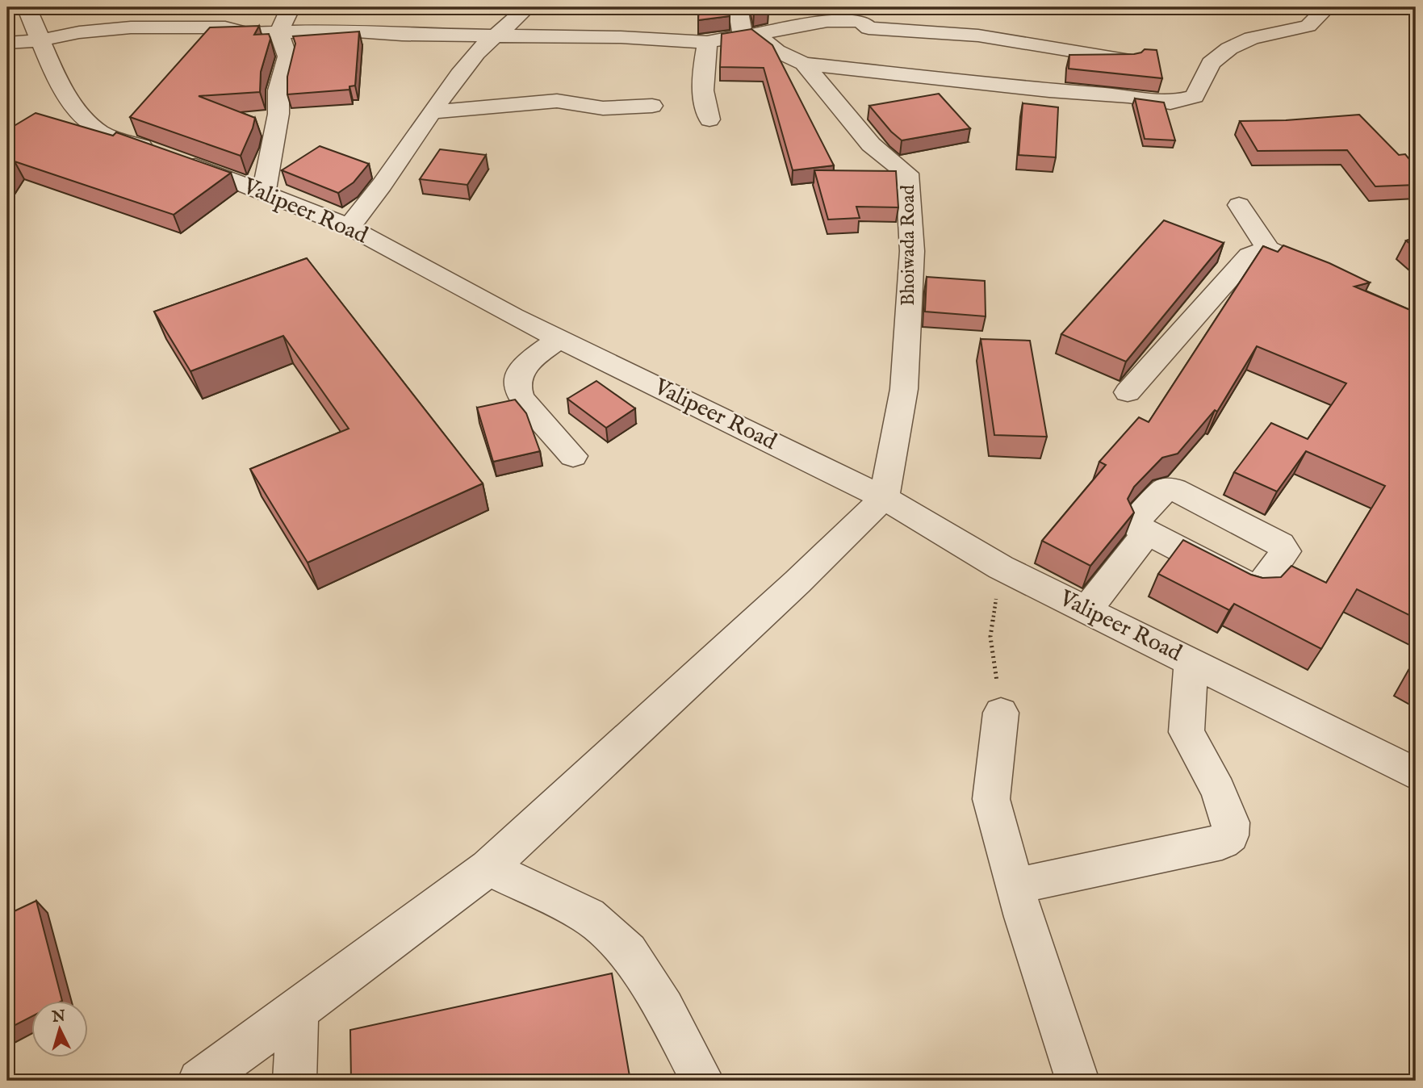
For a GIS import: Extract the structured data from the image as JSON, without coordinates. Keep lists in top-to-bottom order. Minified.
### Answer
{"streets":{"street":["Valipeer Road","Bhoiwada Road"]},"crossings":[["Valipeer Road","Bhoiwada Road"]],"north":"top"}
